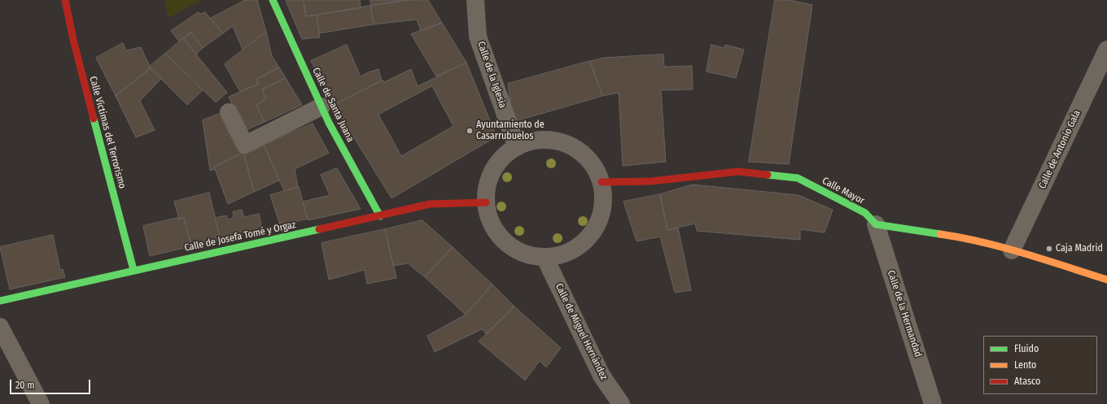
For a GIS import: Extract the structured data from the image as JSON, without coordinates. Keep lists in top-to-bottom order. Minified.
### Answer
{"streets":{"street":["Calle de la Iglesia","Calle de Santa Juana","Calle Víctimas del Terrorismo","Calle de Antonio Gala","Calle Mayor","Calle de Josefa Tomé y Orgaz","Calle de la Hermandad","Calle de Miguel Hernández"]},"crossings":[["Calle de Santa Juana","Calle de Josefa Tomé y Orgaz"],["Calle Víctimas del Terrorismo","Calle de Josefa Tomé y Orgaz"],["Calle Mayor","Calle de la Hermandad"]],"places":["Ayuntamiento de Casarrubuelos","Caja Madrid"],"legend":["Fluido","Lento","Atasco"],"scale_bar":"20 m"}
